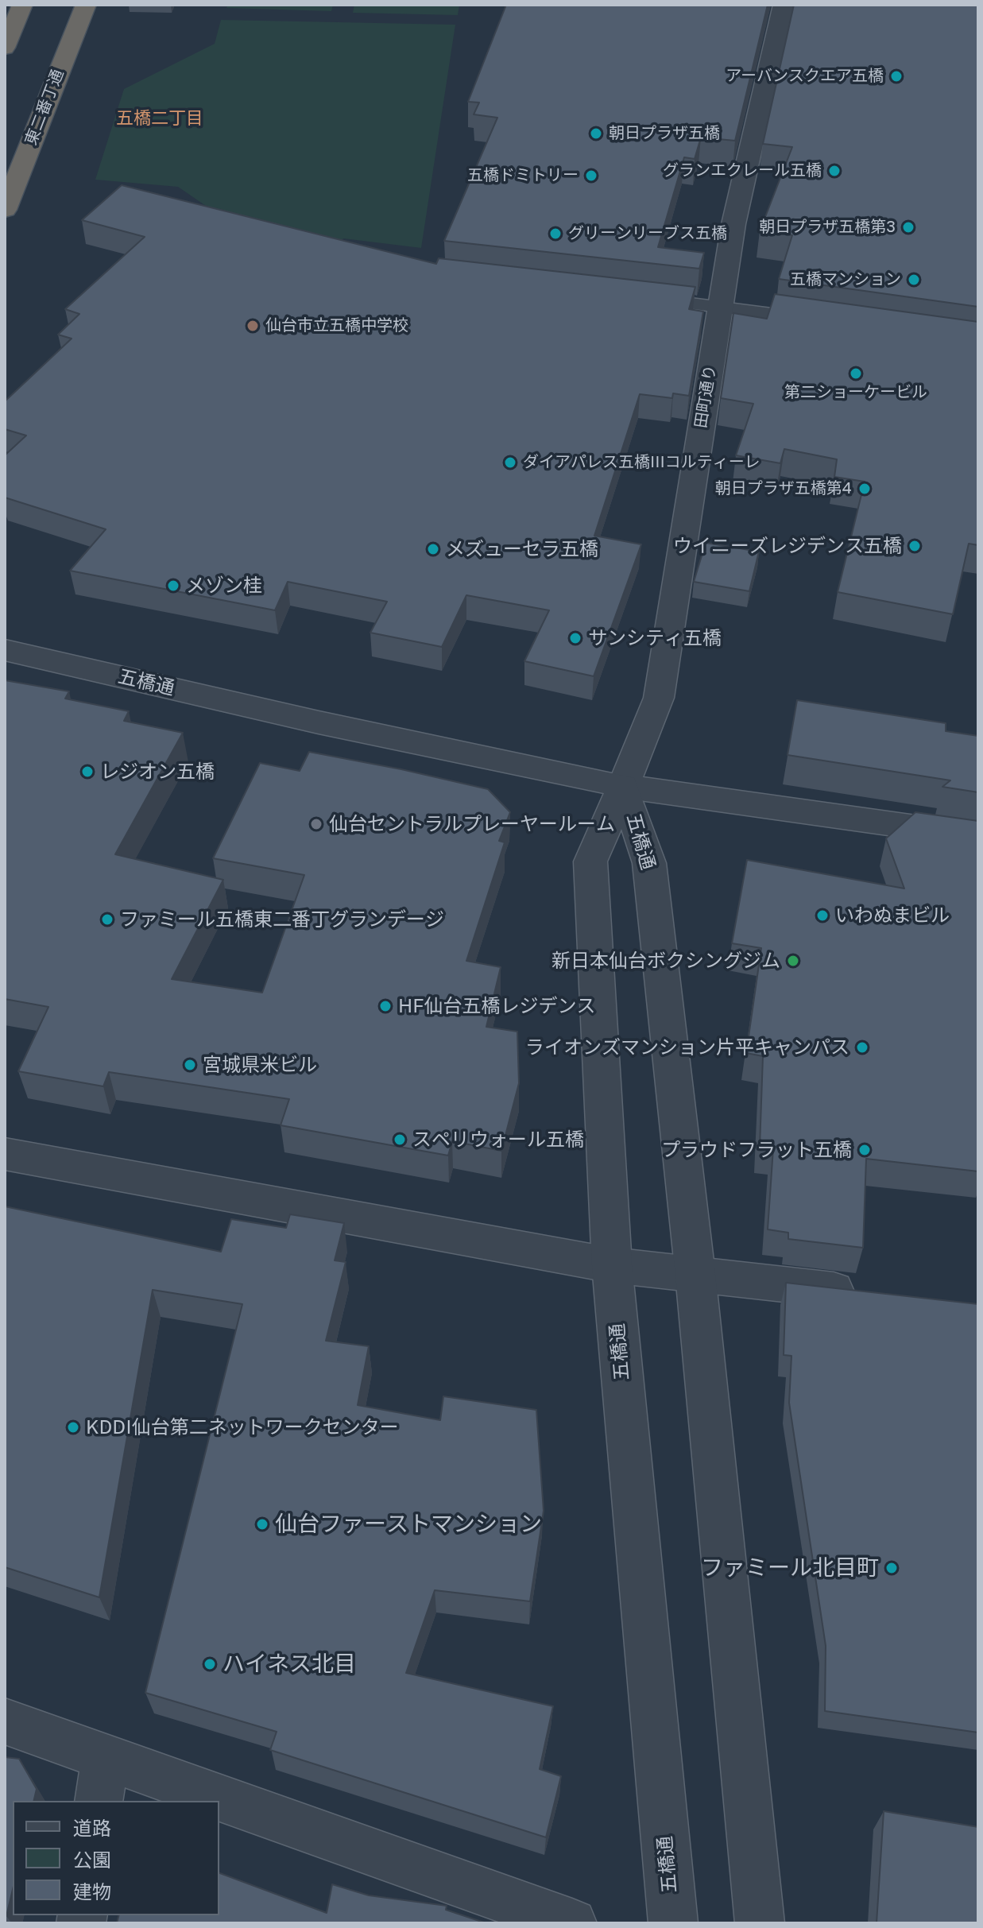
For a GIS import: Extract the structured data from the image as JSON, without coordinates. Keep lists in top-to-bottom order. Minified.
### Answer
{"streets":{"highway":["東二番丁通"],"street":["田町通り","五橋通"]},"crossings":[["田町通り","五橋通"]],"districts":["五橋二丁目"],"places":["アーバンスクエア五橋","朝日プラザ五橋","グランエクレール五橋","五橋ドミトリー","朝日プラザ五橋第3","グリーンリーブス五橋","五橋マンション","仙台市立五橋中学校","第二ショーケービル","ダイアパレス五橋IIIコルティーレ","朝日プラザ五橋第4","ウイニーズレジデンス五橋","メズューセラ五橋","メゾン桂","サンシティ五橋","レジオン五橋","仙台セントラルプレーヤールーム","いわぬまビル","ファミール五橋東二番丁グランデージ","新日本仙台ボクシングジム","HF仙台五橋レジデンス","ライオンズマンション片平キャンパス","宮城県米ビル","スペリウォール五橋","プラウドフラット五橋","KDDI仙台第二ネットワークセンター","仙台ファーストマンション","ファミール北目町","ハイネス北目"],"legend":["道路","公園","建物"]}
